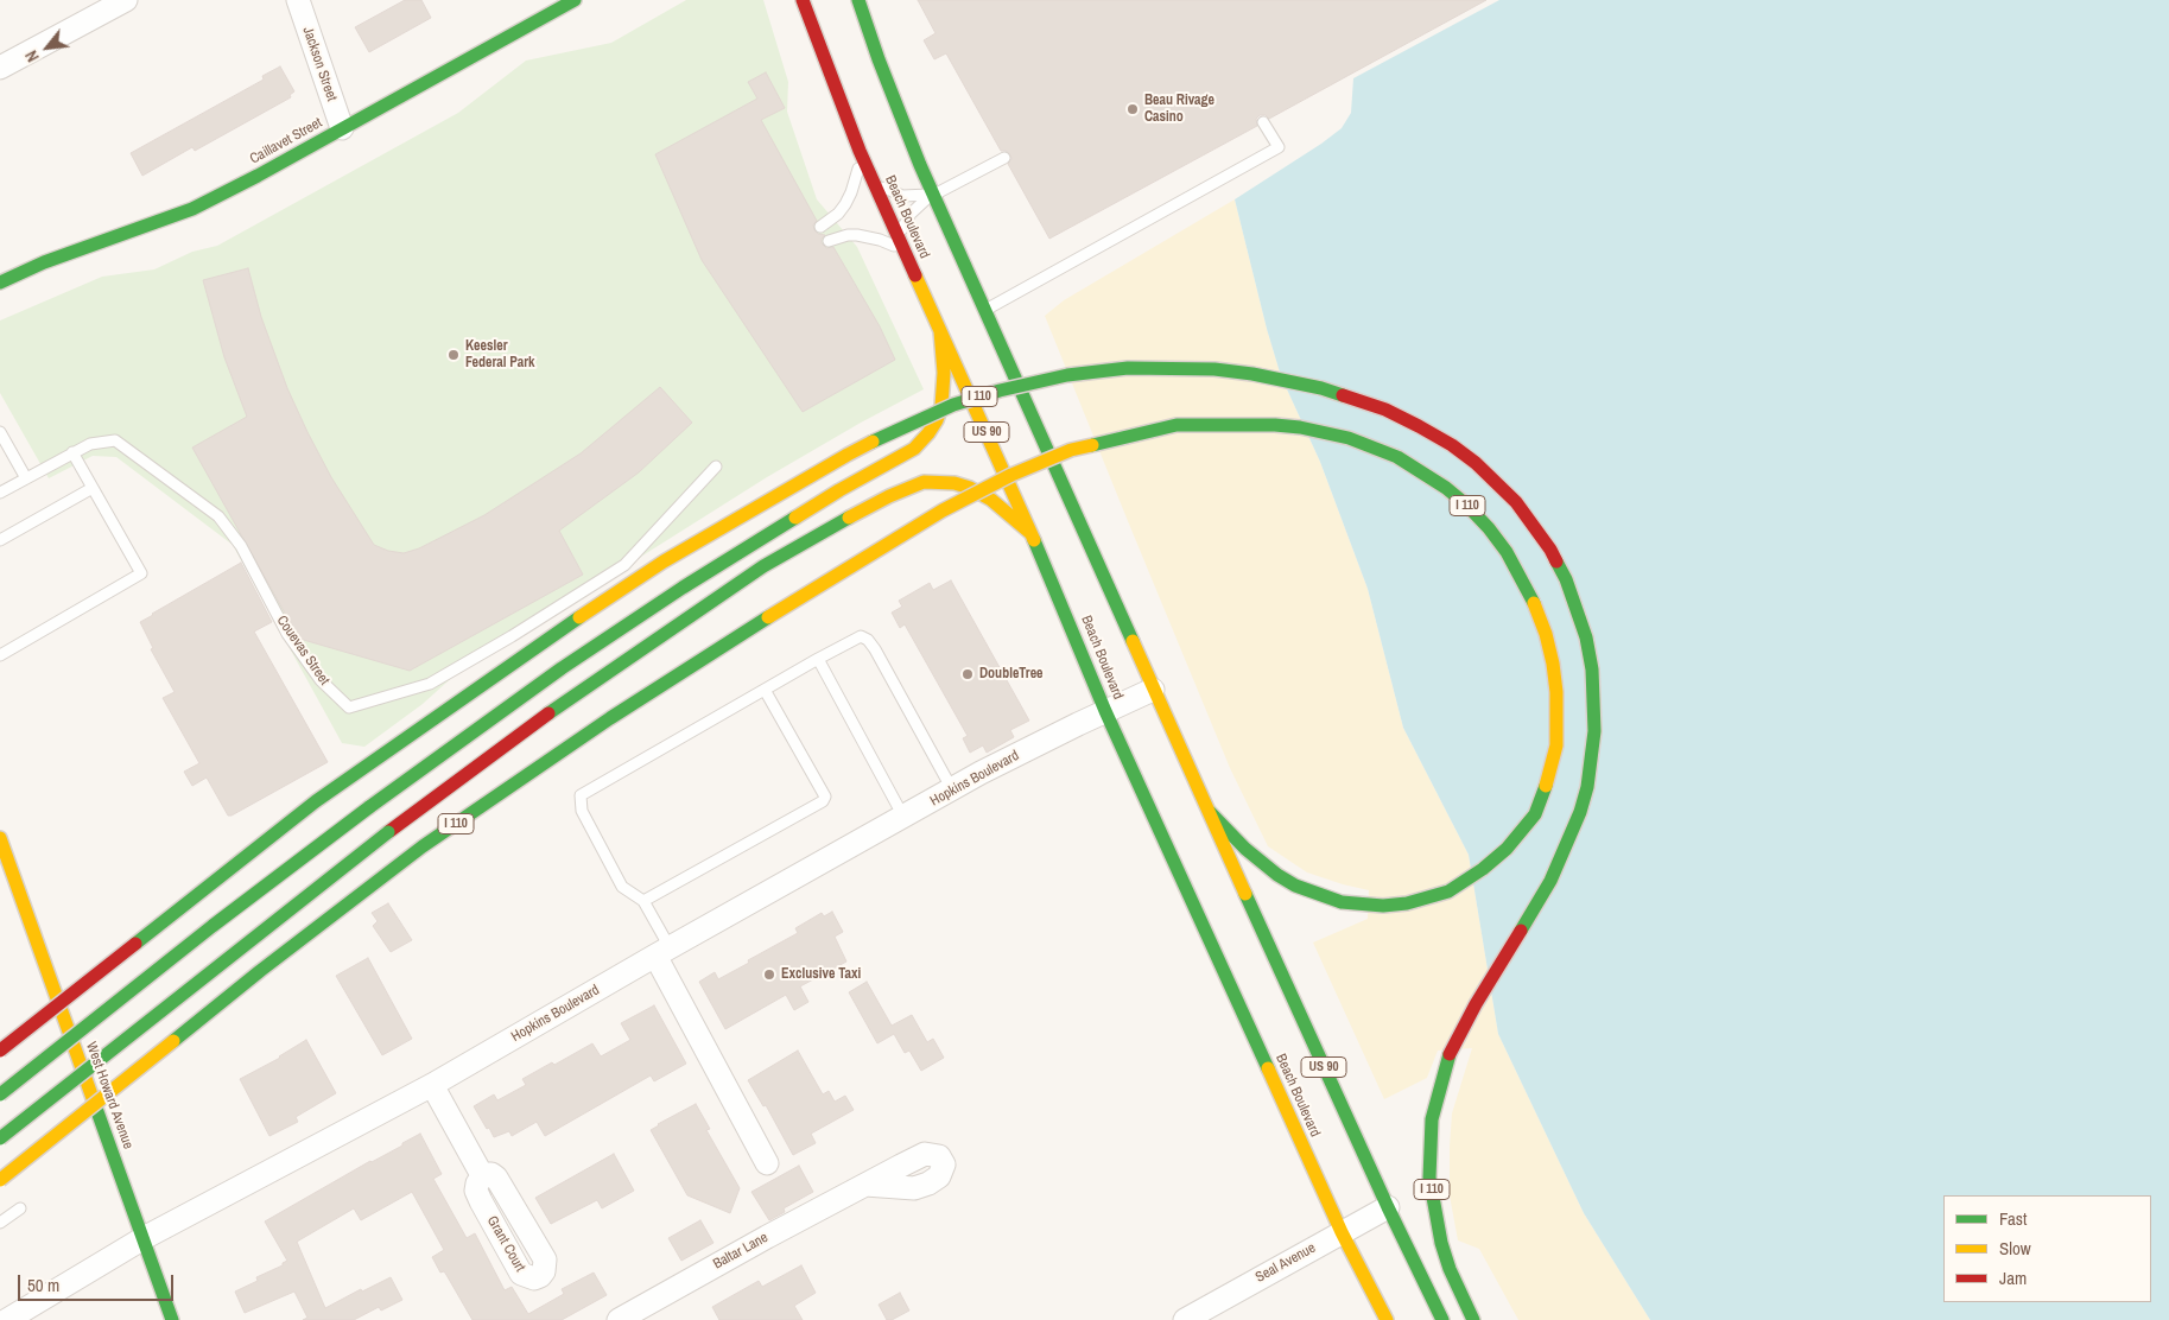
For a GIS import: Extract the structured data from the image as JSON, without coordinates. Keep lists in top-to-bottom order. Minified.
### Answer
{"streets":{"main road":["Caillavet Street","Beach Boulevard","I 110","US 90","West Howard Avenue"],"street":["Jackson Street","Hopkins Boulevard","Baltar Lane","Seal Avenue"],"lane":["Couevas Street"]},"crossings":[["Jackson Street","Caillavet Street"],["Beach Boulevard","Hopkins Boulevard"],["Beach Boulevard","Seal Avenue"],["I 110","US 90"],["US 90","Hopkins Boulevard"],["US 90","Seal Avenue"],["Hopkins Boulevard","West Howard Avenue"]],"places":["Beau Rivage Casino","Keesler Federal Park","DoubleTree","Exclusive Taxi"],"legend":["Fast","Slow","Jam"],"scale_bar":"50 m","north":"bottom left"}
